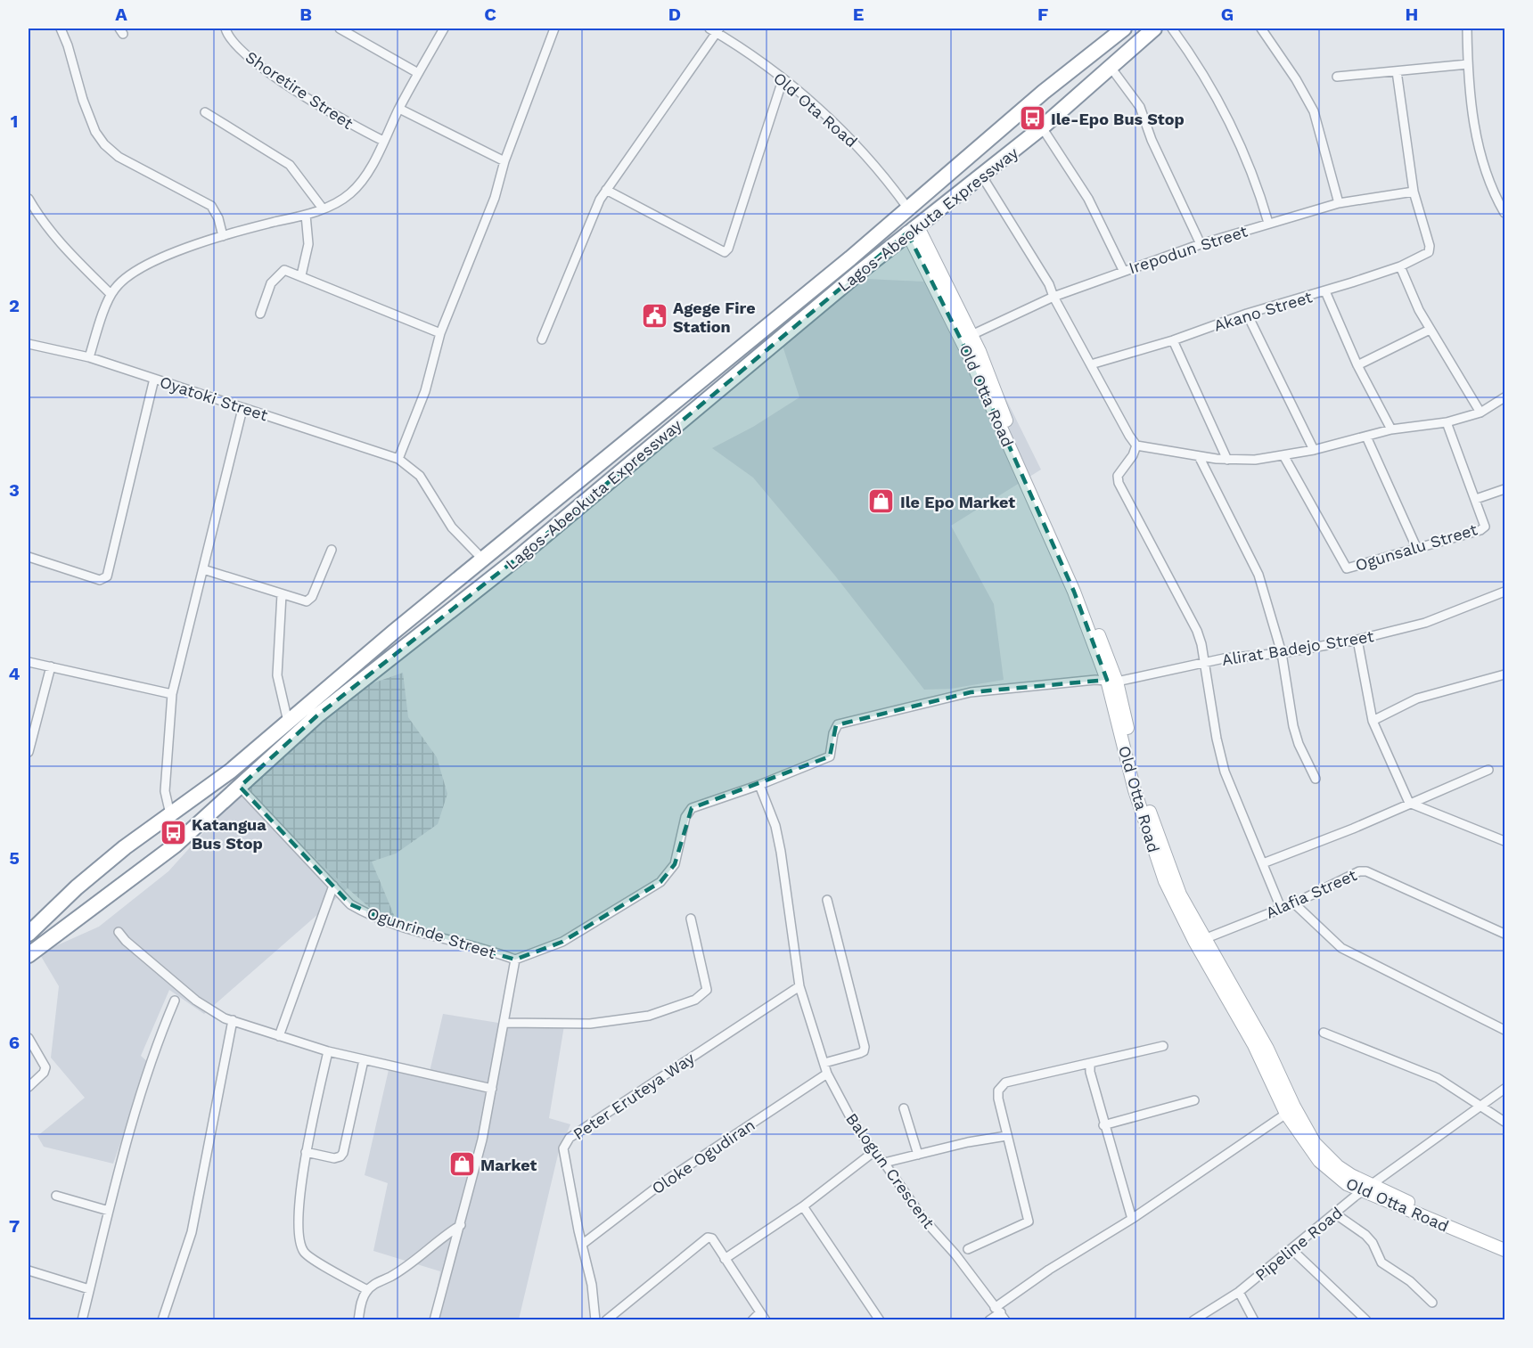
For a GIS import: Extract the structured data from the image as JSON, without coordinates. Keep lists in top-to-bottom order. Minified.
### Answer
{"streets":{"highway":["Lagos-Abeokuta Expressway"],"main road":["Old Otta Road"],"street":["Shoretire Street","Old Ota Road","Irepodun Street","Akano Street","Oyatoki Street","Ogunsalu Street","Alirat Badejo Street","Alafia Street","Ogunrinde Street","Peter Eruteya Way","Oloke Ogudiran","Balogun Crescent","Pipeline Road"]},"crossings":[["Old Ota Road","Lagos-Abeokuta Expressway"],["Lagos-Abeokuta Expressway","Old Otta Road"],["Lagos-Abeokuta Expressway","Ogunrinde Street"],["Irepodun Street","Akano Street"],["Old Otta Road","Alirat Badejo Street"],["Old Otta Road","Alafia Street"],["Old Otta Road","Pipeline Road"],["Alirat Badejo Street","Balogun Crescent"],["Peter Eruteya Way","Oloke Ogudiran"],["Peter Eruteya Way","Balogun Crescent"],["Oloke Ogudiran","Balogun Crescent"]],"places":{"bus stop":["Ile-Epo Bus Stop","Katangua Bus Stop"],"public building":["Agege Fire Station"],"shop":["Ile Epo Market","Market"]},"grid":{"columns":["A","B","C","D","E","F","G","H"],"rows":["1","2","3","4","5","6","7"]}}
